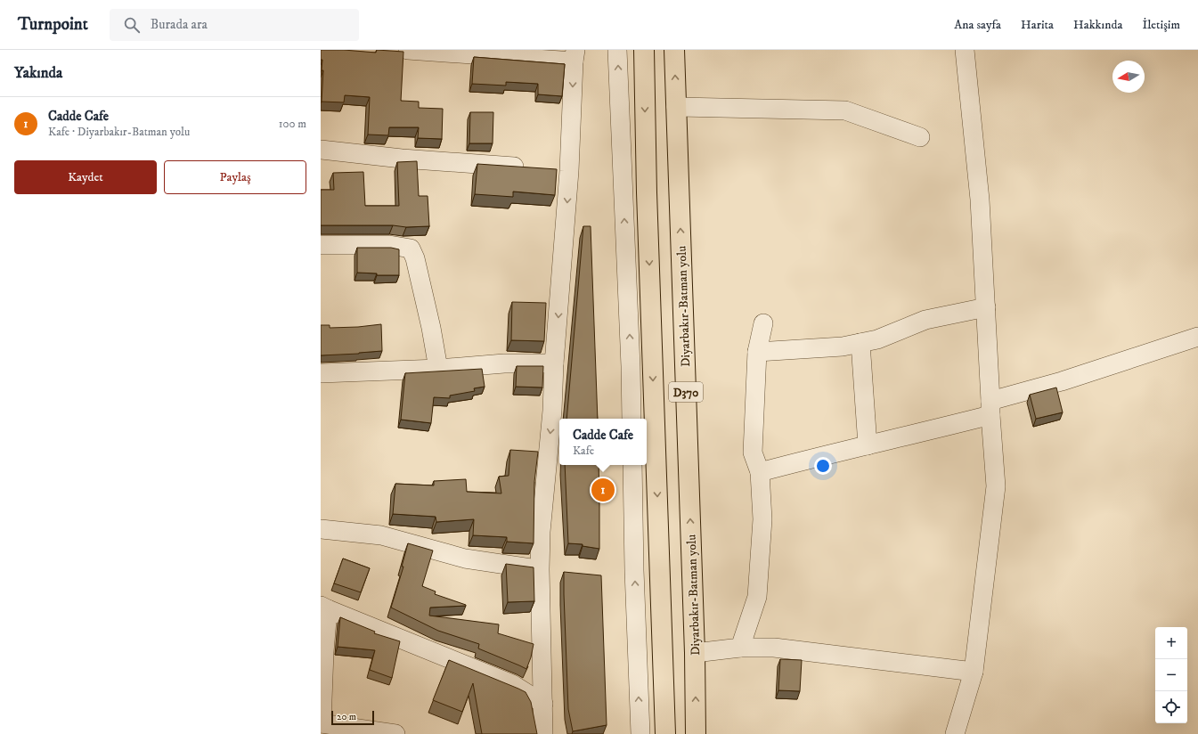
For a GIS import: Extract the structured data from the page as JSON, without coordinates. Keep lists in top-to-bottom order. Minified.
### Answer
{"streets":{"highway":["Diyarbakır-Batman yolu","D370"]},"scale_bar":"20 m","north":"left","page":{"header":"Turnpoint","search":"Burada ara","nav":["Ana sayfa","Harita","Hakkında","İletişim"],"heading":"Yakında","list":[{"mark":"1","name":"Cadde Cafe","note":"Kafe · Diyarbakır-Batman yolu","value":"100 m"}],"buttons":["Kaydet","Paylaş"],"popup":["Cadde Cafe","Kafe"],"pins":"1","map_buttons":["+","−"],"scale":"20 m"}}
